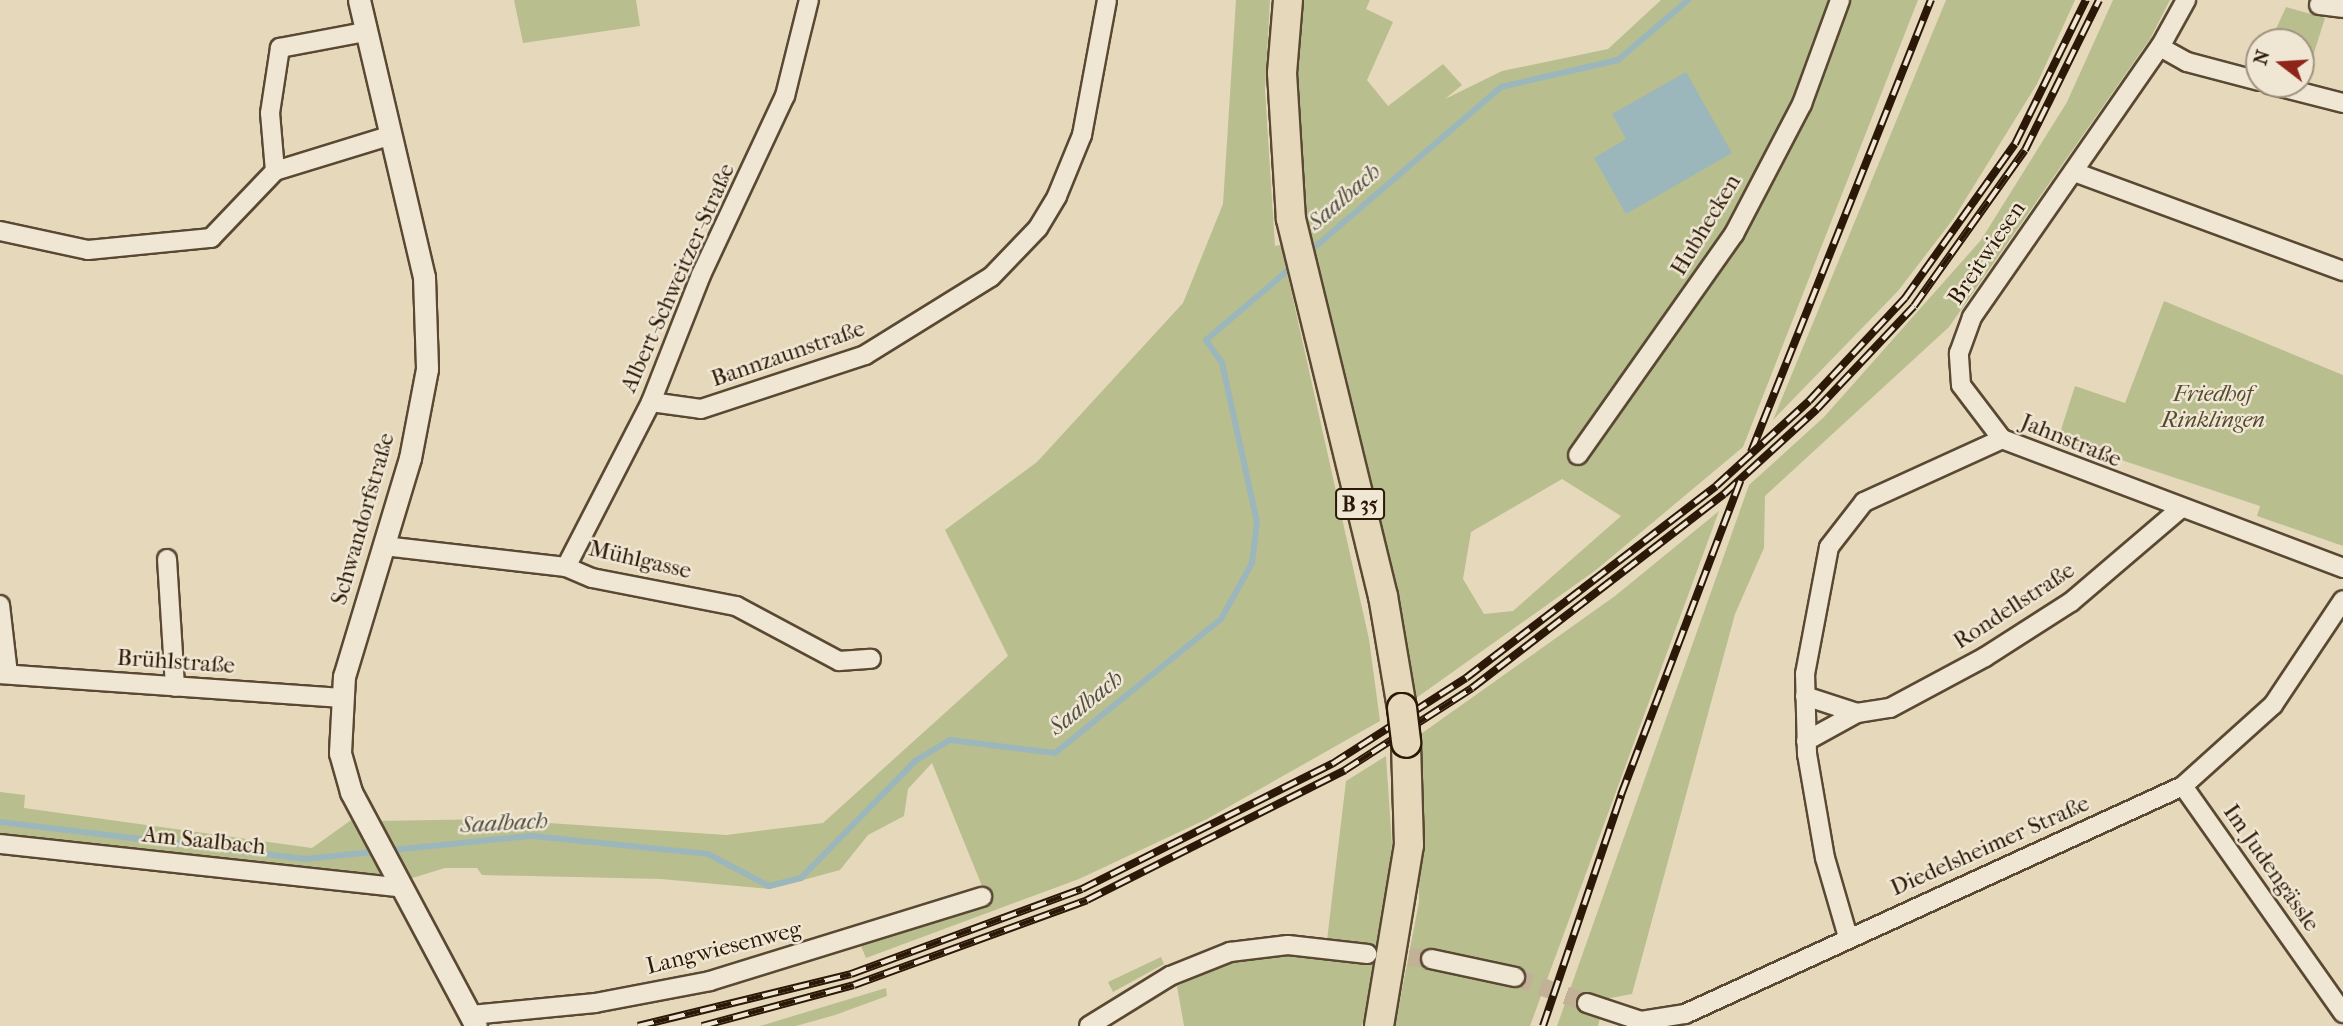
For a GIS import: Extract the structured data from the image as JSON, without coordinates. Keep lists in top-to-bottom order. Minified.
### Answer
{"streets":{"main road":["B 35"],"street":["Hubhecken","Breitwiesen","Albert-Schweitzer-Straße","Bannzaunstraße","Jahnstraße","Schwandorfstraße","Mühlgasse","Rondellstraße","Brühlstraße","Am Saalbach","Diedelsheimer Straße","Im Judengässle","Langwiesenweg"]},"crossings":[["Breitwiesen","Jahnstraße"],["Albert-Schweitzer-Straße","Bannzaunstraße"],["Albert-Schweitzer-Straße","Mühlgasse"],["Jahnstraße","Rondellstraße"],["Jahnstraße","Diedelsheimer Straße"],["Schwandorfstraße","Mühlgasse"],["Schwandorfstraße","Brühlstraße"],["Schwandorfstraße","Am Saalbach"],["Schwandorfstraße","Langwiesenweg"],["Diedelsheimer Straße","Im Judengässle"]],"water":["Saalbach"],"parks":["Friedhof Rinklingen"],"north":"left"}
